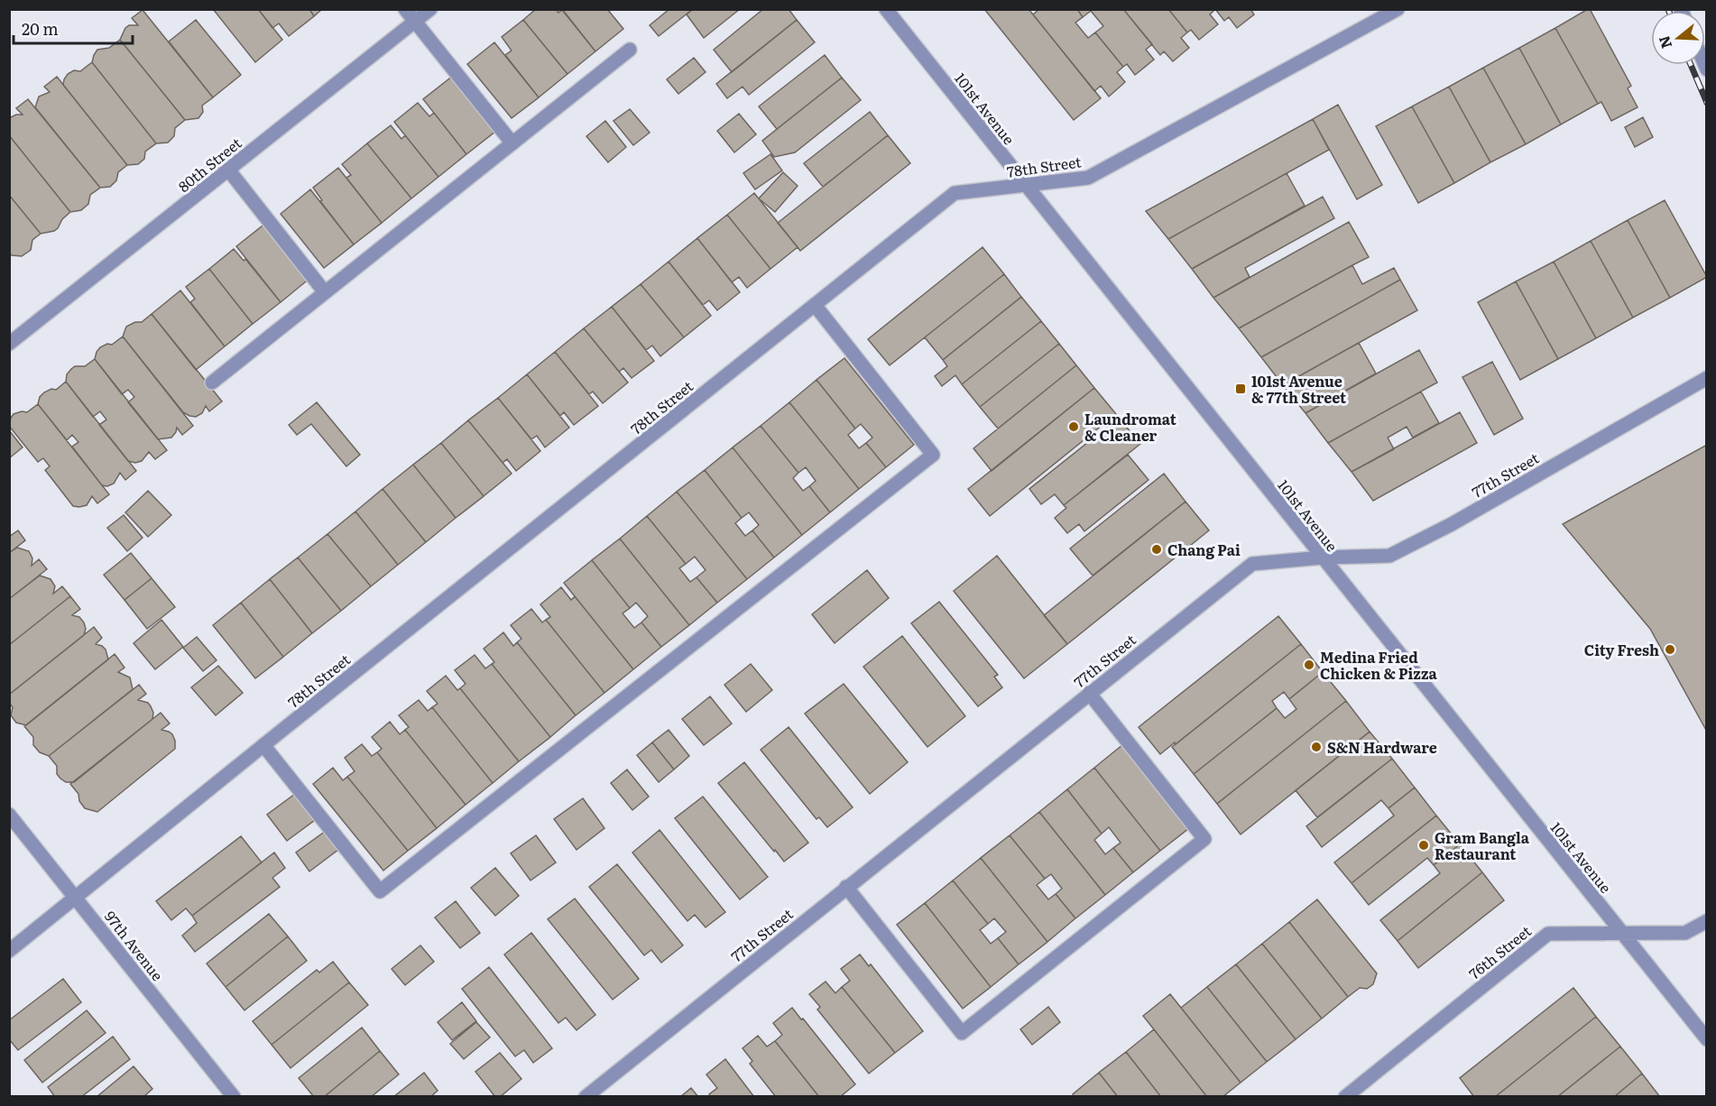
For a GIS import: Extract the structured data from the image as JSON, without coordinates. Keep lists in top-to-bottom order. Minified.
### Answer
{"streets":{"street":["101st Avenue","80th Street","78th Street","77th Street","97th Avenue","76th Street"]},"crossings":[["101st Avenue","78th Street"],["101st Avenue","77th Street"],["101st Avenue","76th Street"],["78th Street","97th Avenue"]],"places":{"transit":["101st Avenue & 77th Street"],"other":["Laundromat & Cleaner","Chang Pai","City Fresh","Medina Fried Chicken & Pizza","S&N Hardware","Gram Bangla Restaurant"]},"scale_bar":"20 m","north":"left"}
